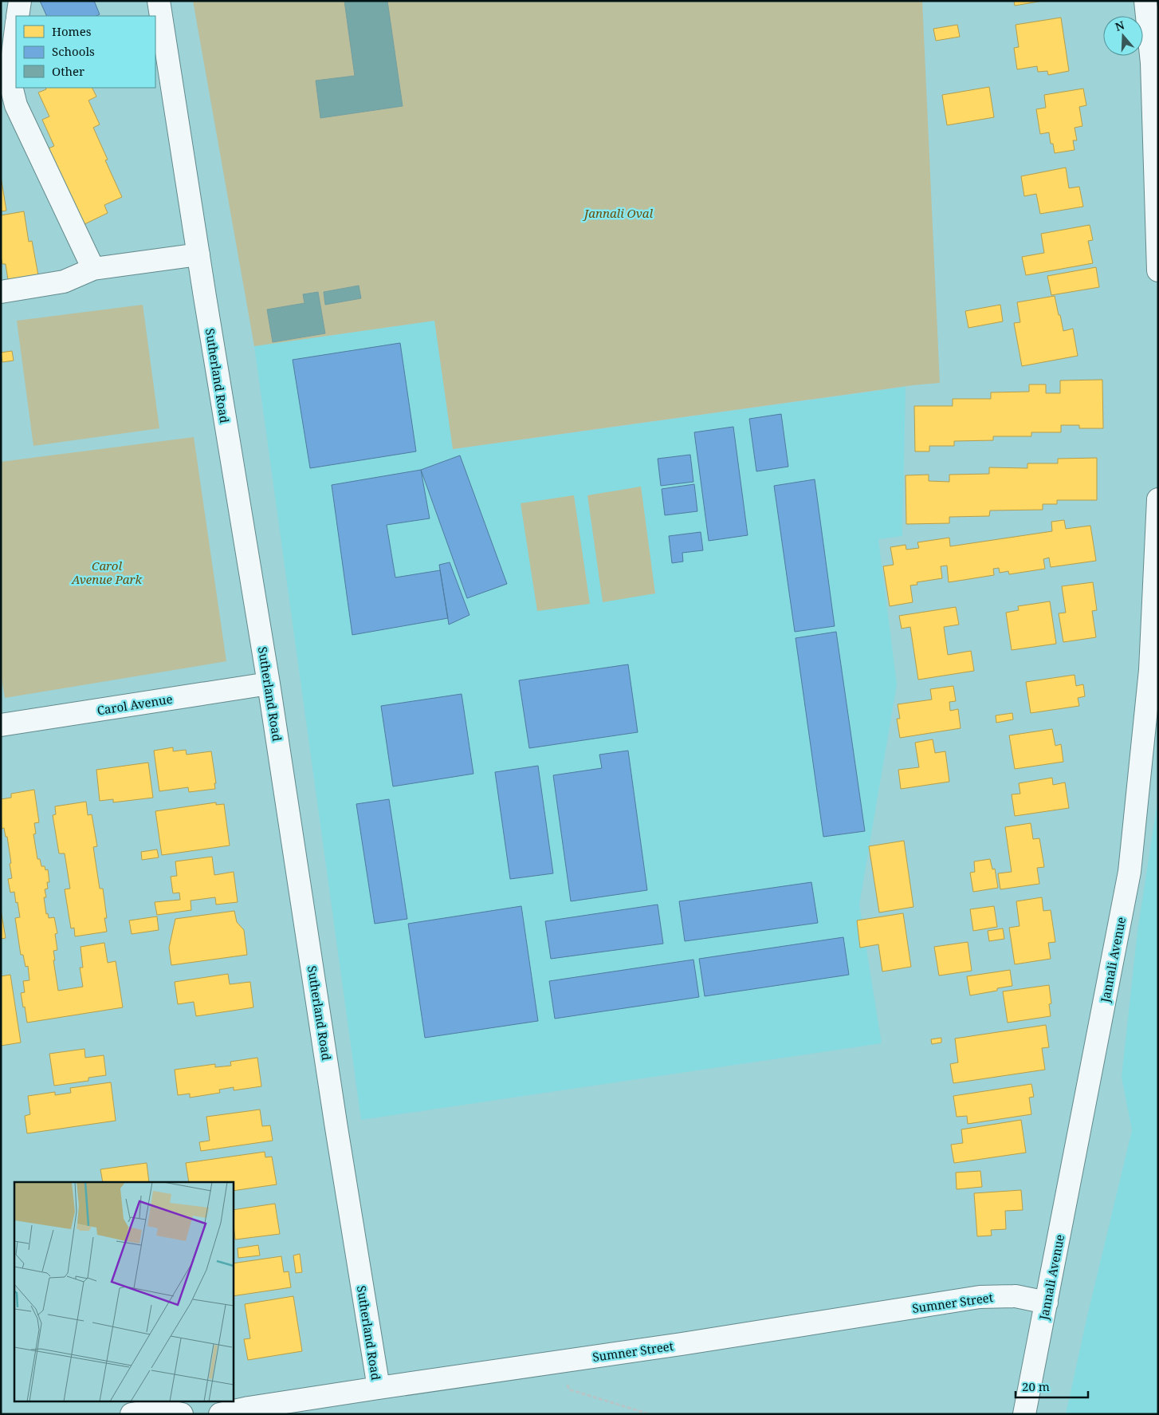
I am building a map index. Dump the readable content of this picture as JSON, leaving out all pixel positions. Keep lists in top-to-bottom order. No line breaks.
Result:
{"streets":{"street":["Sutherland Road","Carol Avenue","Jannali Avenue","Sumner Street"]},"crossings":[["Sutherland Road","Carol Avenue"],["Sutherland Road","Sumner Street"],["Jannali Avenue","Sumner Street"]],"parks":["Jannali Oval","Carol Avenue Park"],"legend":["Homes","Schools","Other"],"scale_bar":"20 m","north":"top"}
